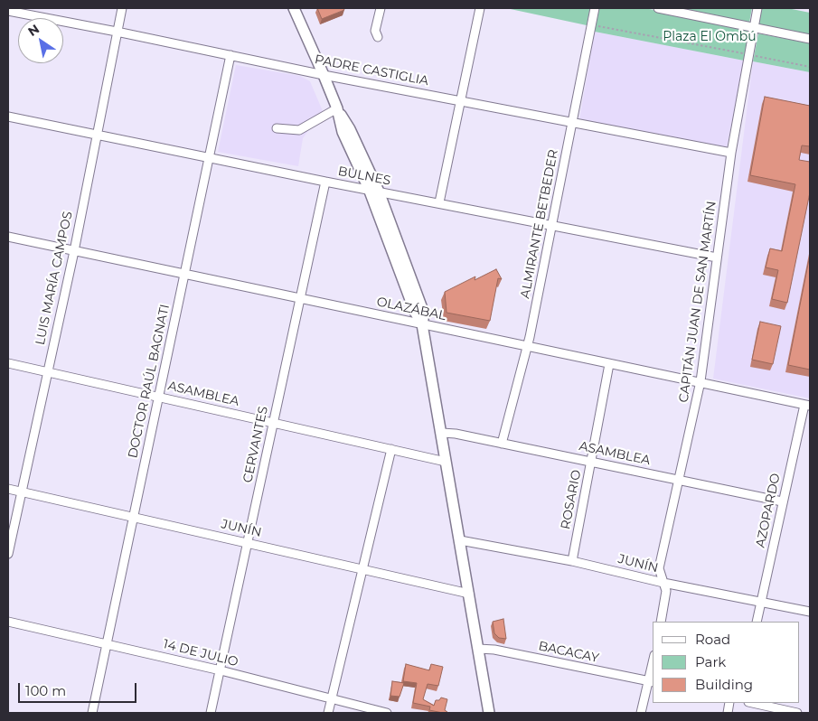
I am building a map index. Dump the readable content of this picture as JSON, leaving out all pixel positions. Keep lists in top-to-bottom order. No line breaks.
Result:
{"streets":{"street":["PADRE CASTIGLIA","BULNES","ALMIRANTE BETBEDER","LUIS MARÍA CAMPOS","CAPITÁN JUAN DE SAN MARTÍN","OLAZÁBAL","DOCTOR RAÚL BAGNATI","ASAMBLEA","CERVANTES","ROSARIO","AZOPARDO","JUNÍN","BACACAY","14 DE JULIO"]},"crossings":[["PADRE CASTIGLIA","ALMIRANTE BETBEDER"],["PADRE CASTIGLIA","LUIS MARÍA CAMPOS"],["PADRE CASTIGLIA","CAPITÁN JUAN DE SAN MARTÍN"],["PADRE CASTIGLIA","DOCTOR RAÚL BAGNATI"],["BULNES","ALMIRANTE BETBEDER"],["BULNES","LUIS MARÍA CAMPOS"],["BULNES","CAPITÁN JUAN DE SAN MARTÍN"],["BULNES","DOCTOR RAÚL BAGNATI"],["BULNES","CERVANTES"],["ALMIRANTE BETBEDER","OLAZÁBAL"],["ALMIRANTE BETBEDER","ASAMBLEA"],["LUIS MARÍA CAMPOS","OLAZÁBAL"],["LUIS MARÍA CAMPOS","ASAMBLEA"],["LUIS MARÍA CAMPOS","JUNÍN"],["CAPITÁN JUAN DE SAN MARTÍN","OLAZÁBAL"],["CAPITÁN JUAN DE SAN MARTÍN","ASAMBLEA"],["CAPITÁN JUAN DE SAN MARTÍN","JUNÍN"],["OLAZÁBAL","DOCTOR RAÚL BAGNATI"],["OLAZÁBAL","CERVANTES"],["OLAZÁBAL","ROSARIO"],["OLAZÁBAL","AZOPARDO"],["DOCTOR RAÚL BAGNATI","ASAMBLEA"],["DOCTOR RAÚL BAGNATI","JUNÍN"],["DOCTOR RAÚL BAGNATI","14 DE JULIO"],["ASAMBLEA","CERVANTES"],["ASAMBLEA","ROSARIO"],["ASAMBLEA","AZOPARDO"],["CERVANTES","JUNÍN"],["CERVANTES","14 DE JULIO"],["ROSARIO","JUNÍN"],["AZOPARDO","JUNÍN"]],"parks":["Plaza El Ombú"],"legend":["Road","Park","Building"],"scale_bar":"100 m","north":"top left"}
